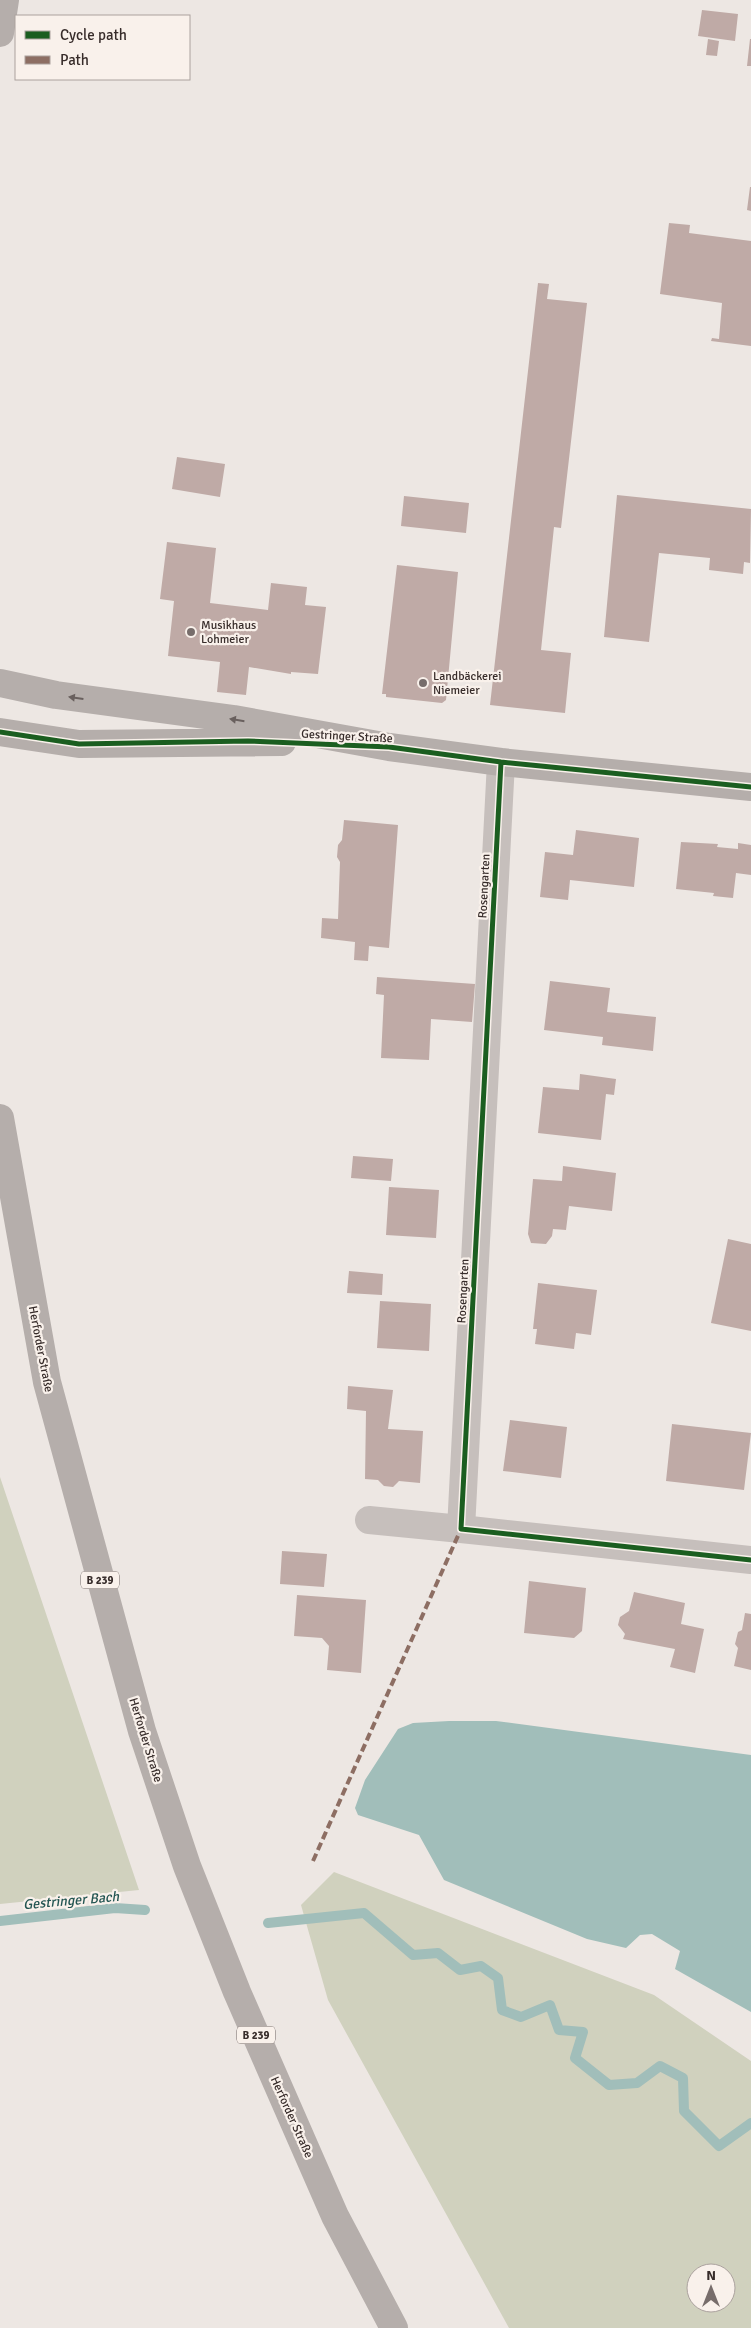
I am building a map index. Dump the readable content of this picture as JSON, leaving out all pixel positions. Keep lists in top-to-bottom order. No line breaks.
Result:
{"streets":{"main road":["Gestringer Straße","Herforder Straße","B 239"],"street":["Rosengarten"]},"crossings":[["Gestringer Straße","Rosengarten"]],"water":["Gestringer Bach"],"places":["Musikhaus Lohmeier","Landbäckerei Niemeier"],"legend":["Cycle path","Path"],"north":"top"}
